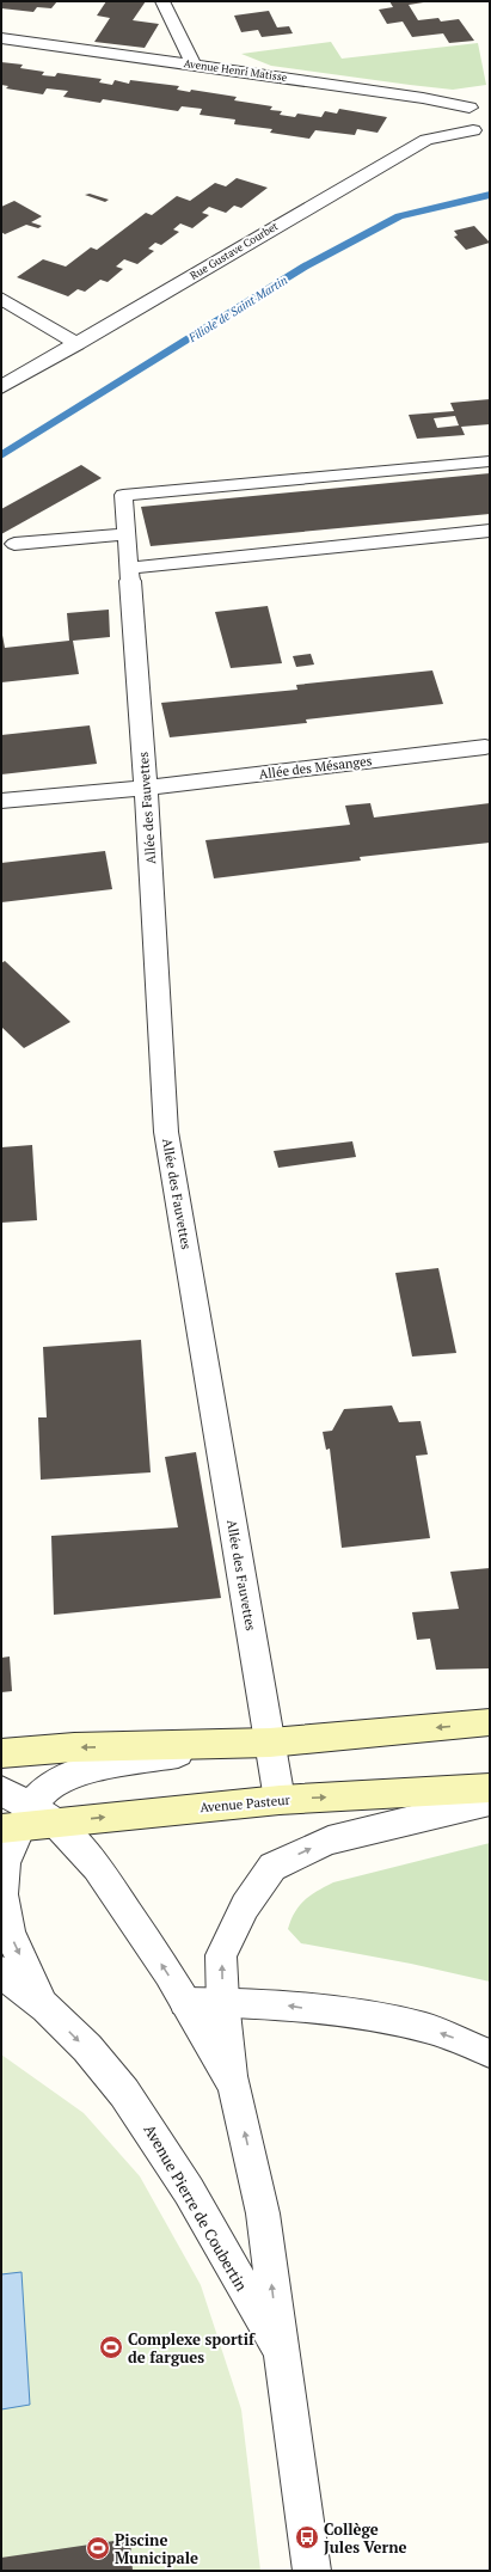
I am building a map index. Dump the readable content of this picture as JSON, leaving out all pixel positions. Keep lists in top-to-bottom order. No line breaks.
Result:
{"streets":{"main road":["Avenue Pasteur"],"street":["Avenue Henri Matisse","Rue Gustave Courbet","Allée des Mésanges","Allée des Fauvettes","Avenue Pierre de Coubertin"]},"crossings":[["Avenue Henri Matisse","Rue Gustave Courbet"],["Allée des Mésanges","Allée des Fauvettes"],["Allée des Fauvettes","Avenue Pasteur"],["Avenue Pasteur","Avenue Pierre de Coubertin"]],"water":["Filiole de Saint Martin"],"places":{"sports":["Complexe sportif de fargues","Piscine Municipale"],"bus stop":["Collège Jules Verne"]}}
